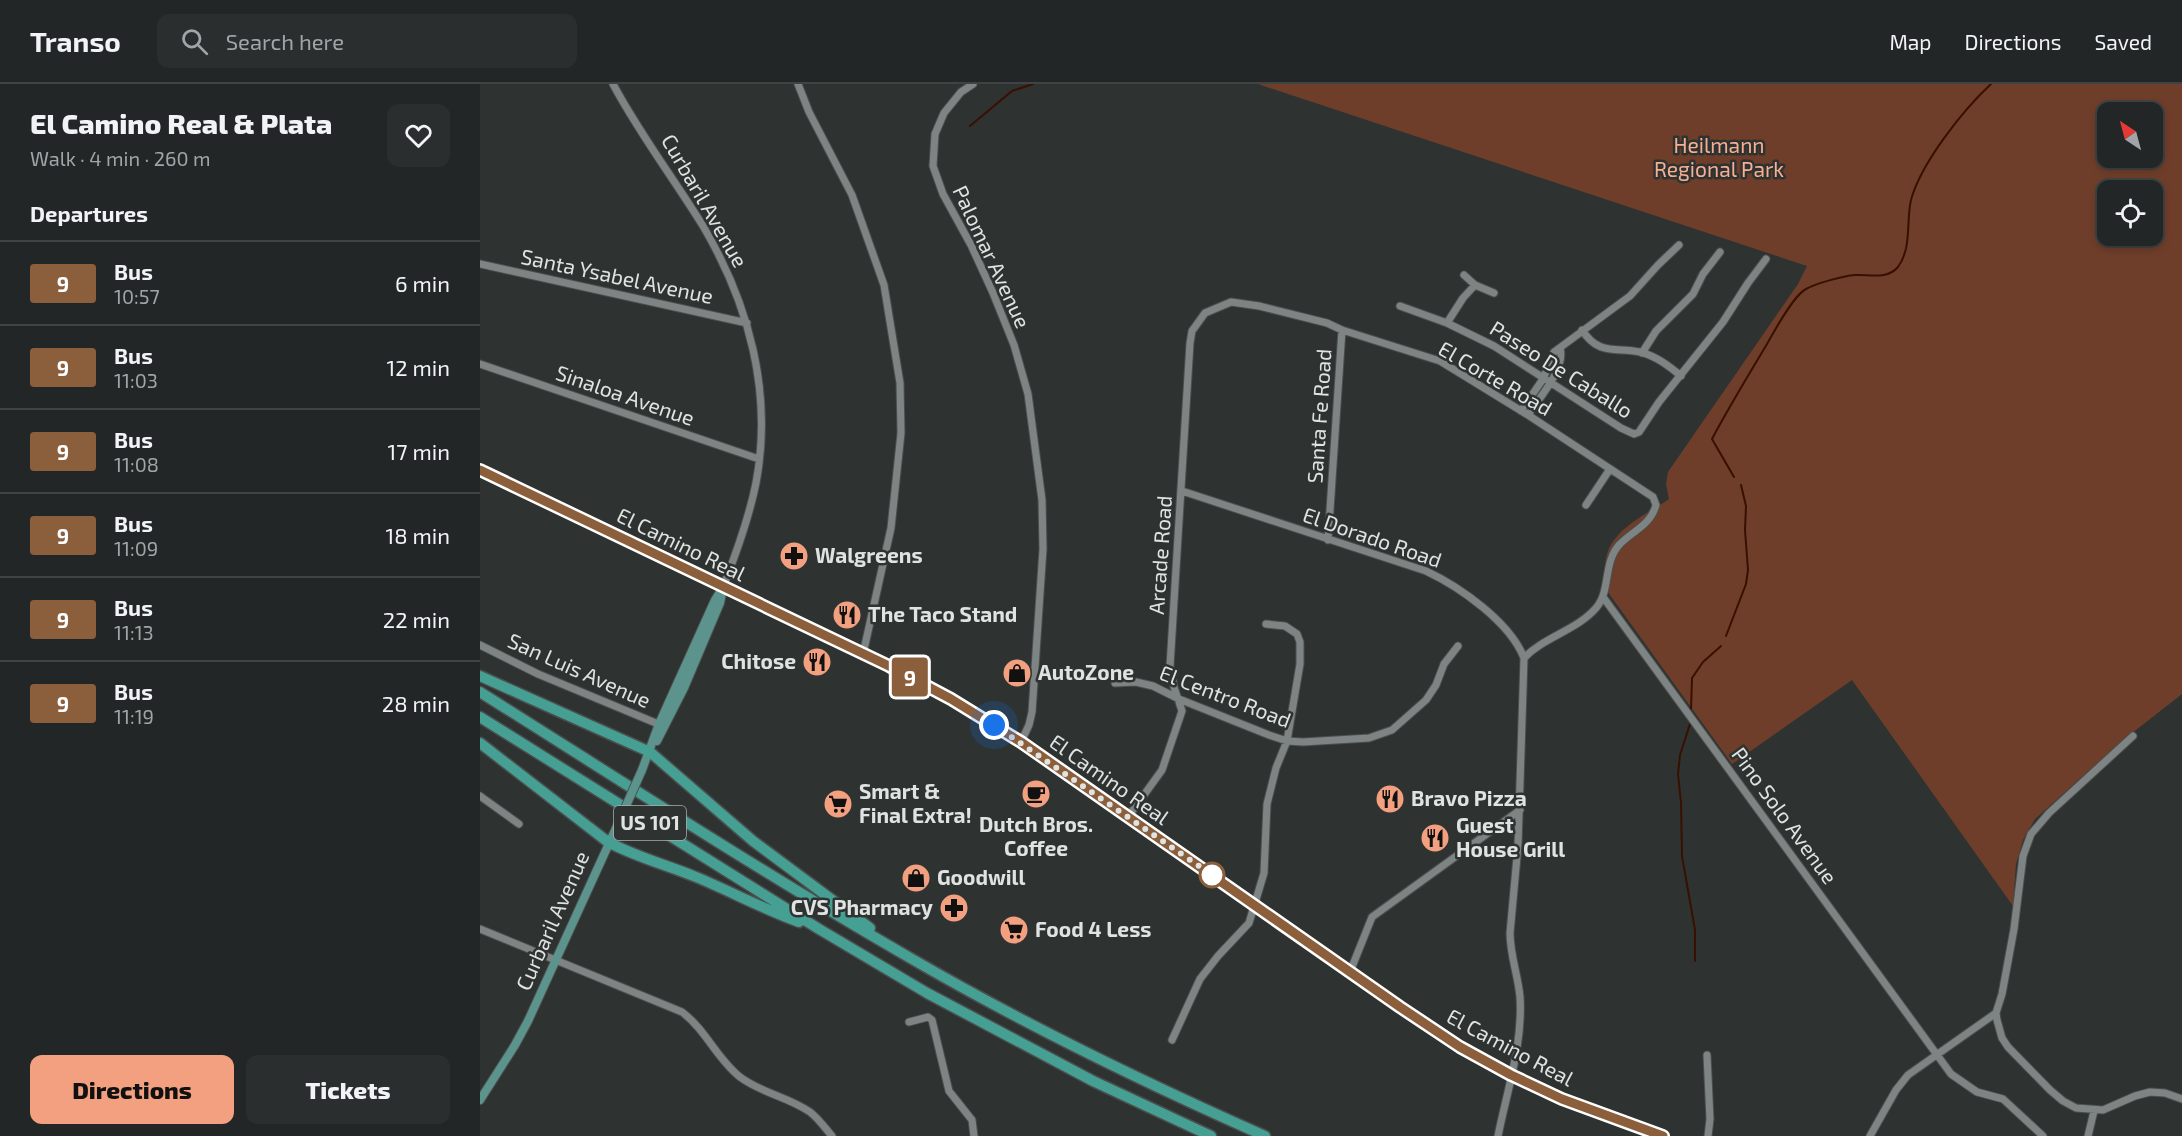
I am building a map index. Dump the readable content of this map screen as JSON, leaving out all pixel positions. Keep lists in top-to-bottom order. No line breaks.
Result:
{"streets":{"highway":["US 101"],"main road":["Curbaril Avenue","El Camino Real"],"street":["Palomar Avenue","Santa Ysabel Avenue","Paseo De Caballo","El Corte Road","Sinaloa Avenue","Santa Fe Road","El Dorado Road","Arcade Road","San Luis Avenue","El Centro Road","Pino Solo Avenue"]},"crossings":[["Curbaril Avenue","Santa Ysabel Avenue"],["Curbaril Avenue","Sinaloa Avenue"],["Curbaril Avenue","El Camino Real"],["Curbaril Avenue","San Luis Avenue"],["Palomar Avenue","El Camino Real"],["El Corte Road","Santa Fe Road"],["El Corte Road","Arcade Road"],["El Corte Road","Pino Solo Avenue"],["Santa Fe Road","El Dorado Road"],["El Dorado Road","Arcade Road"],["El Camino Real","Arcade Road"],["Arcade Road","El Centro Road"]],"parks":["Heilmann Regional Park"],"places":{"pharmacy":["Walgreens","CVS Pharmacy"],"restaurant":["The Taco Stand","Chitose","Bravo Pizza","Guest House Grill"],"shop":["AutoZone","Goodwill"],"cafe":["Dutch Bros. Coffee"],"supermarket":["Smart & Final Extra!","Food 4 Less"]},"lines":["bus line 9"],"north":"top left","page":{"header":"Transo","search":"Search here","nav":["Map","Directions","Saved"],"heading":[["El Camino Real & Plata","Walk · 4 min · 260 m"],"Departures"],"on_map":"9","list":[{"mark":"9","name":"Bus","note":"10:57","value":"6 min"},{"mark":"9","name":"Bus","note":"11:03","value":"12 min"},{"mark":"9","name":"Bus","note":"11:08","value":"17 min"},{"mark":"9","name":"Bus","note":"11:09","value":"18 min"},{"mark":"9","name":"Bus","note":"11:13","value":"22 min"},{"mark":"9","name":"Bus","note":"11:19","value":"28 min"}],"buttons":["Directions","Tickets"]}}
